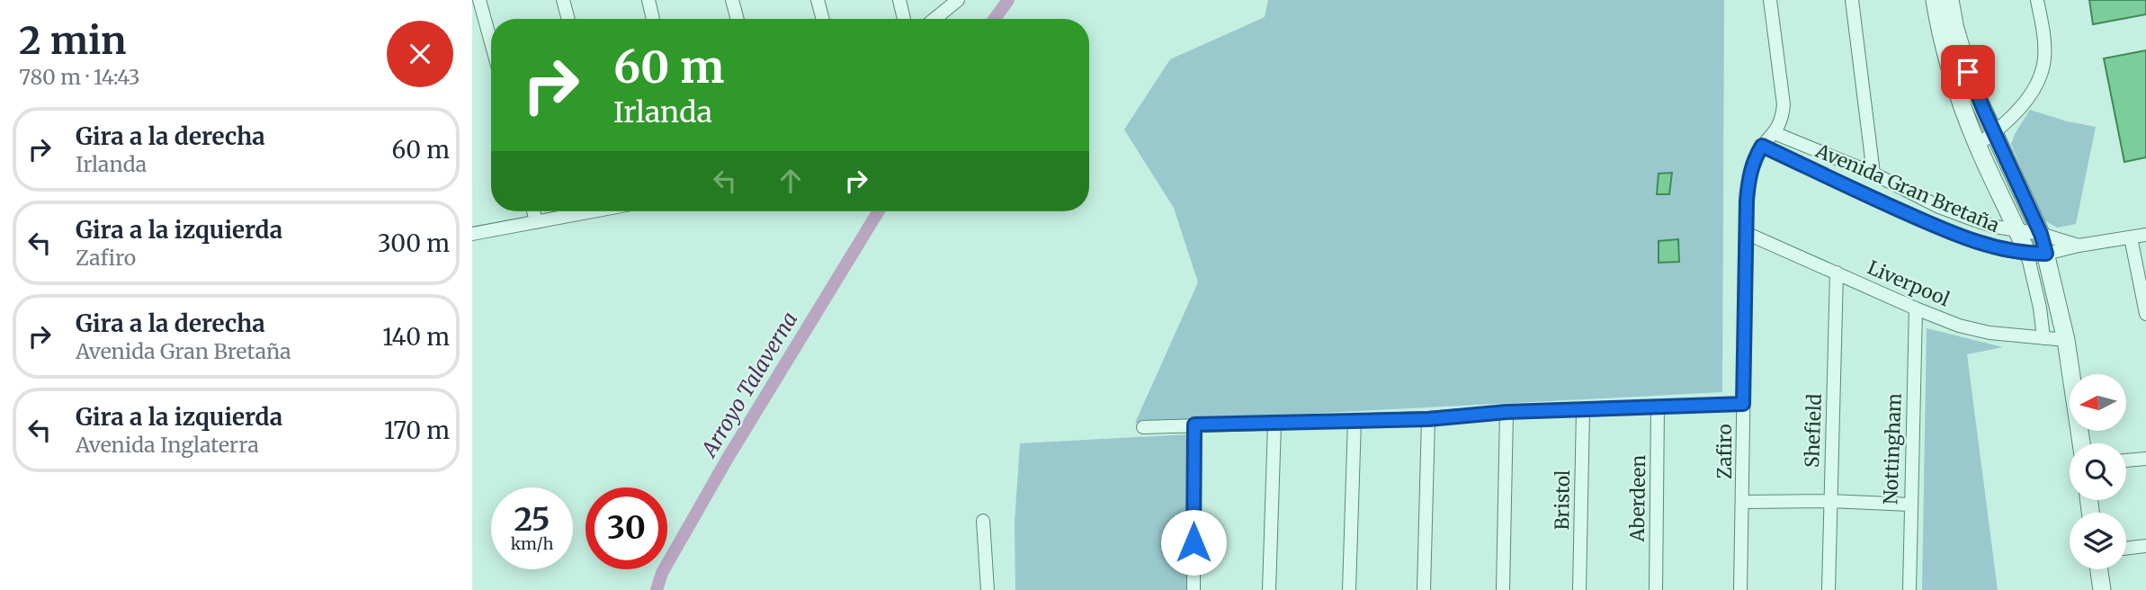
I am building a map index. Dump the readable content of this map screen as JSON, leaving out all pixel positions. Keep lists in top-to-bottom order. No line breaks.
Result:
{"streets":{"street":["Avenida Gran Bretaña","Liverpool","Shefield","Nottingham","Zafiro","Aberdeen","Bristol"]},"crossings":[["Avenida Gran Bretaña","Zafiro"],["Liverpool","Shefield"],["Liverpool","Nottingham"],["Liverpool","Zafiro"]],"water":["Arroyo Talaverna"],"north":"left","page":{"heading":["2 min","780 m · 14:43"],"turn":["60 m","Irlanda"],"list":[{"name":"Gira a la derecha","note":"Irlanda","value":"60 m"},{"name":"Gira a la izquierda","note":"Zafiro","value":"300 m"},{"name":"Gira a la derecha","note":"Avenida Gran Bretaña","value":"140 m"},{"name":"Gira a la izquierda","note":"Avenida Inglaterra","value":"170 m"}],"speed":"25 km/h","limit":"30"}}
